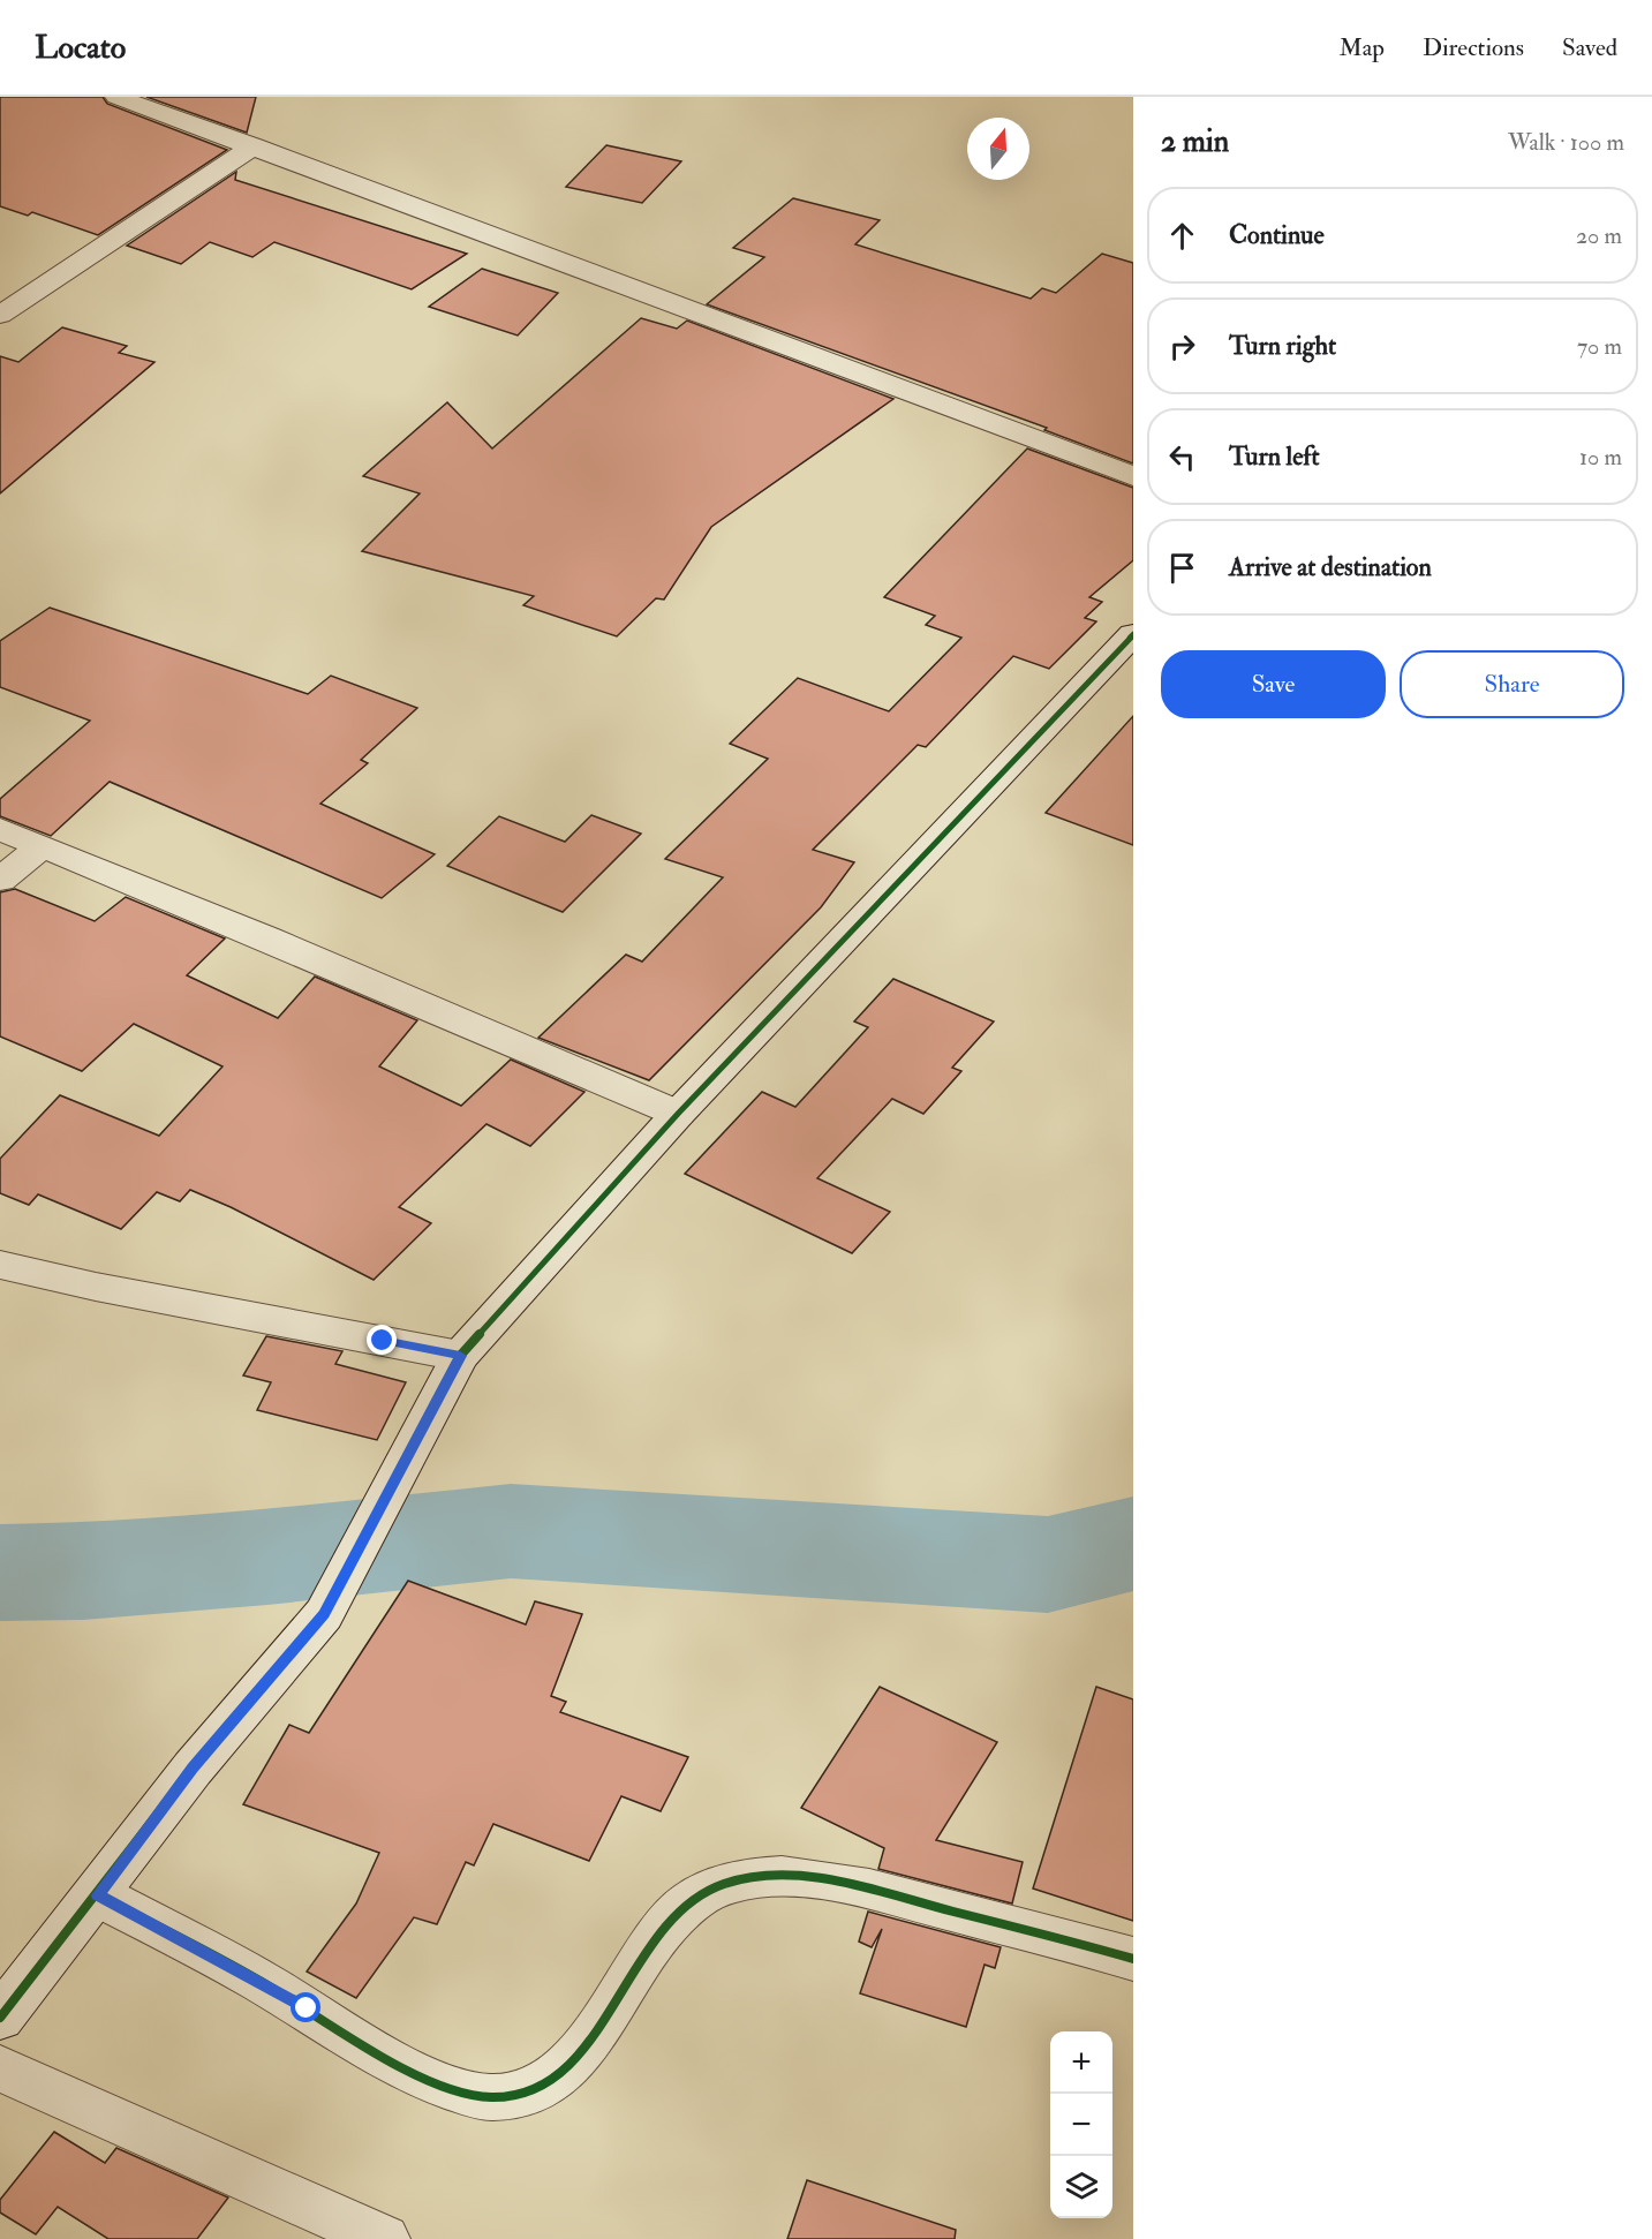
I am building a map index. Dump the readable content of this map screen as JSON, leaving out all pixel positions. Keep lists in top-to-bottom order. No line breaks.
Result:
{"north":"top","page":{"header":"Locato","nav":["Map","Directions","Saved"],"heading":["2 min","Walk · 100 m"],"list":[["Continue","20 m"],["Turn right","70 m"],["Turn left","10 m"],"Arrive at destination"],"buttons":["Save","Share"],"map_buttons":["+","−"]}}
